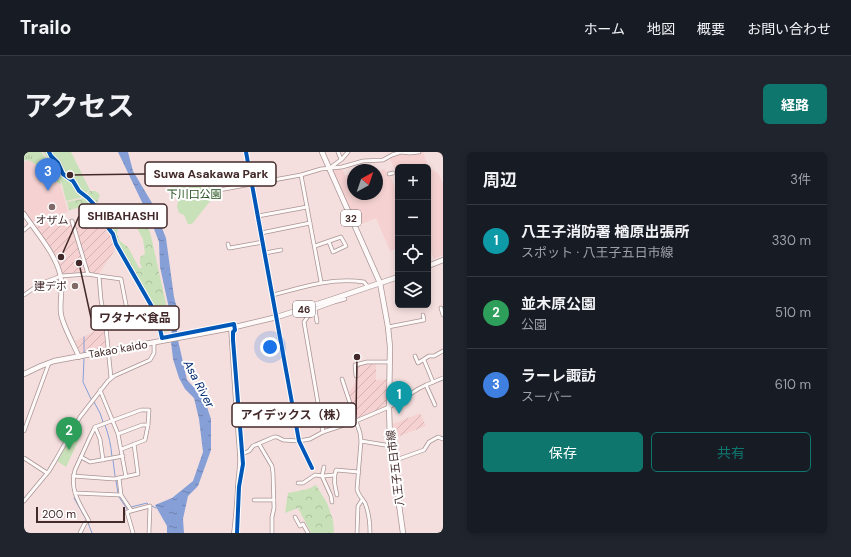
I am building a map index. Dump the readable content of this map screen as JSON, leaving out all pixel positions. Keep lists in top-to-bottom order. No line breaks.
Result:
{"streets":{"main road":["32","46","Takao kaido","八王子五日市線"]},"crossings":[["Takao kaido","八王子五日市線"]],"water":["Asa River"],"parks":["下川口公園"],"places":["Suwa Asakawa Park","オザム","SHIBAHASHI","ワタナベ食品","建デポ","アイデックス（株）"],"scale_bar":"200 m","north":"top right","page":{"header":"Trailo","nav":["ホーム","地図","概要","お問い合わせ"],"title":"アクセス","buttons":["経路",["保存","共有"]],"heading":["周辺","3件"],"pins":["3","1","2"],"map_buttons":["+","−"],"list":[{"mark":"1","name":"八王子消防署 楢原出張所","note":"スポット · 八王子五日市線","value":"330 m"},{"mark":"2","name":"並木原公園","note":"公園","value":"510 m"},{"mark":"3","name":"ラーレ諏訪","note":"スーパー","value":"610 m"}],"scale":"200 m"}}
